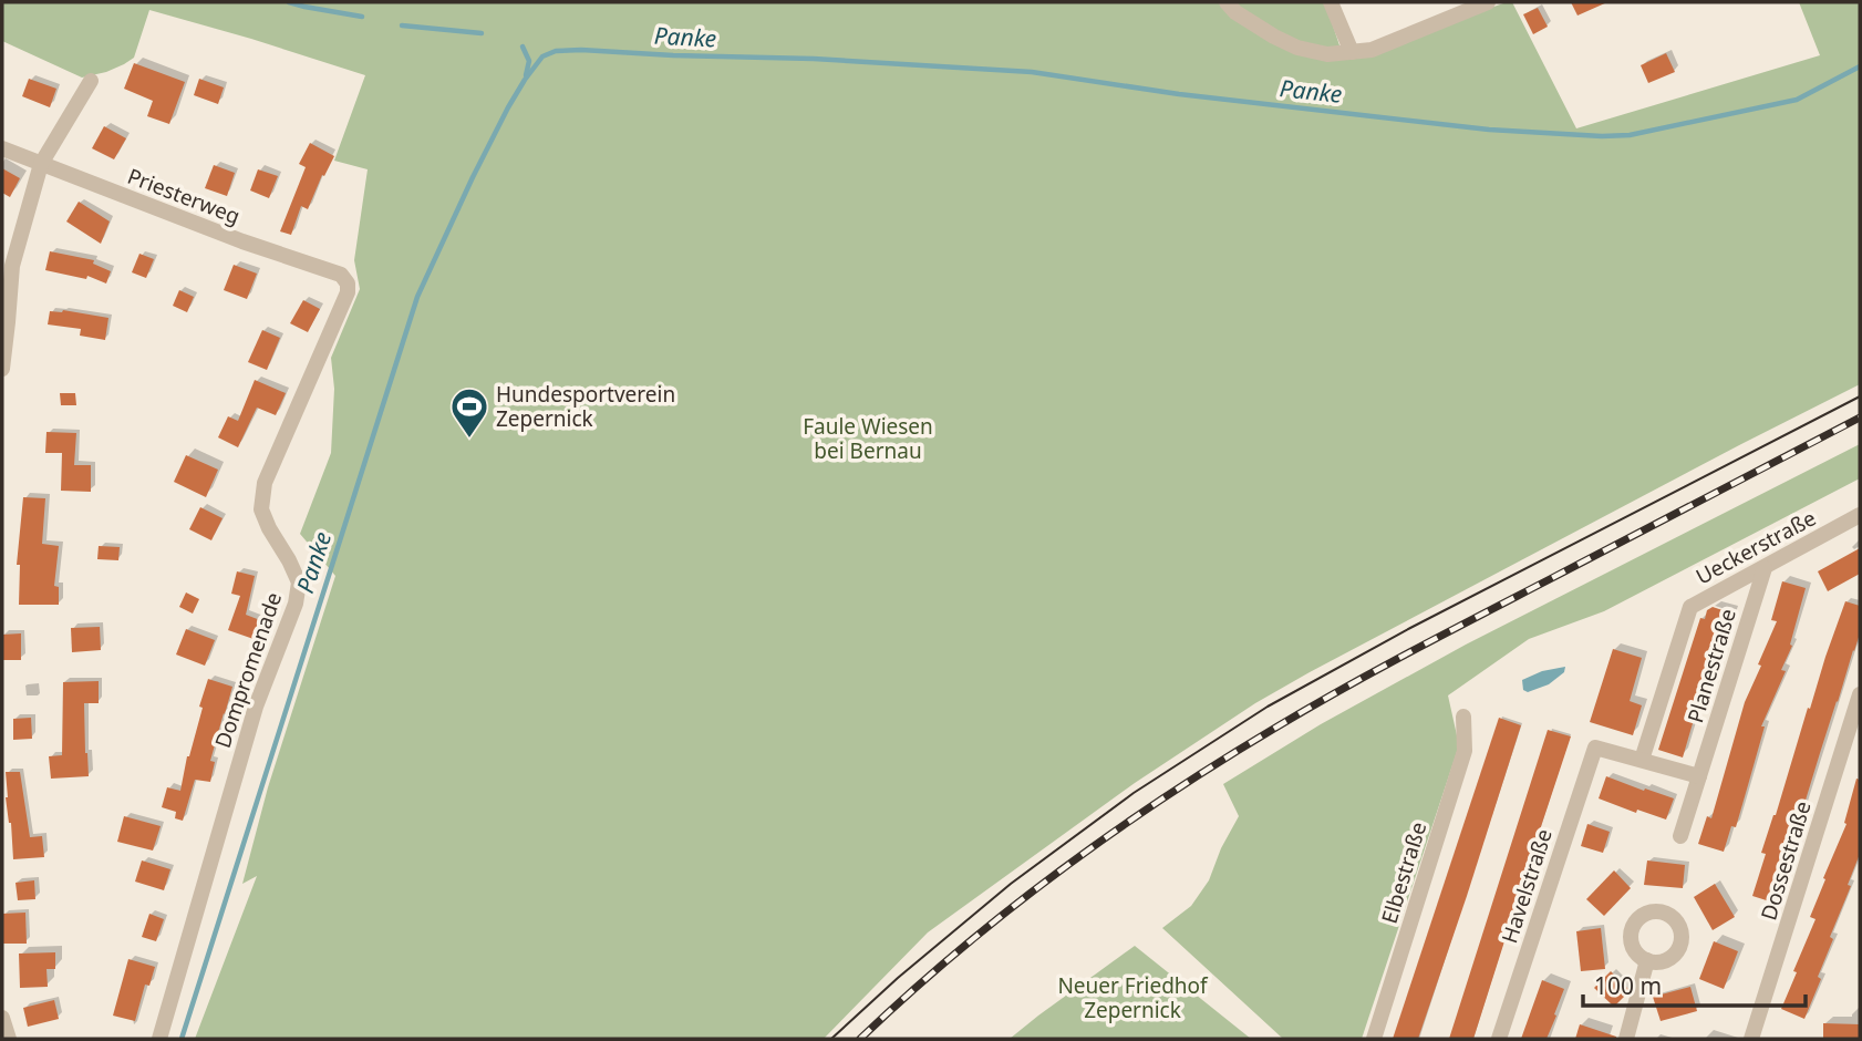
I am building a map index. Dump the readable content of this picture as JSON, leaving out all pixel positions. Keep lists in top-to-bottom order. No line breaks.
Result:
{"streets":{"street":["Priesterweg","Ueckerstraße","Planestraße","Dompromenade","Dossestraße","Elbestraße","Havelstraße"]},"crossings":[["Priesterweg","Dompromenade"],["Ueckerstraße","Planestraße"],["Ueckerstraße","Havelstraße"]],"water":["Panke"],"parks":["Faule Wiesen bei Bernau","Neuer Friedhof Zepernick"],"places":{"sports":["Hundesportverein Zepernick"]},"scale_bar":"100 m"}
